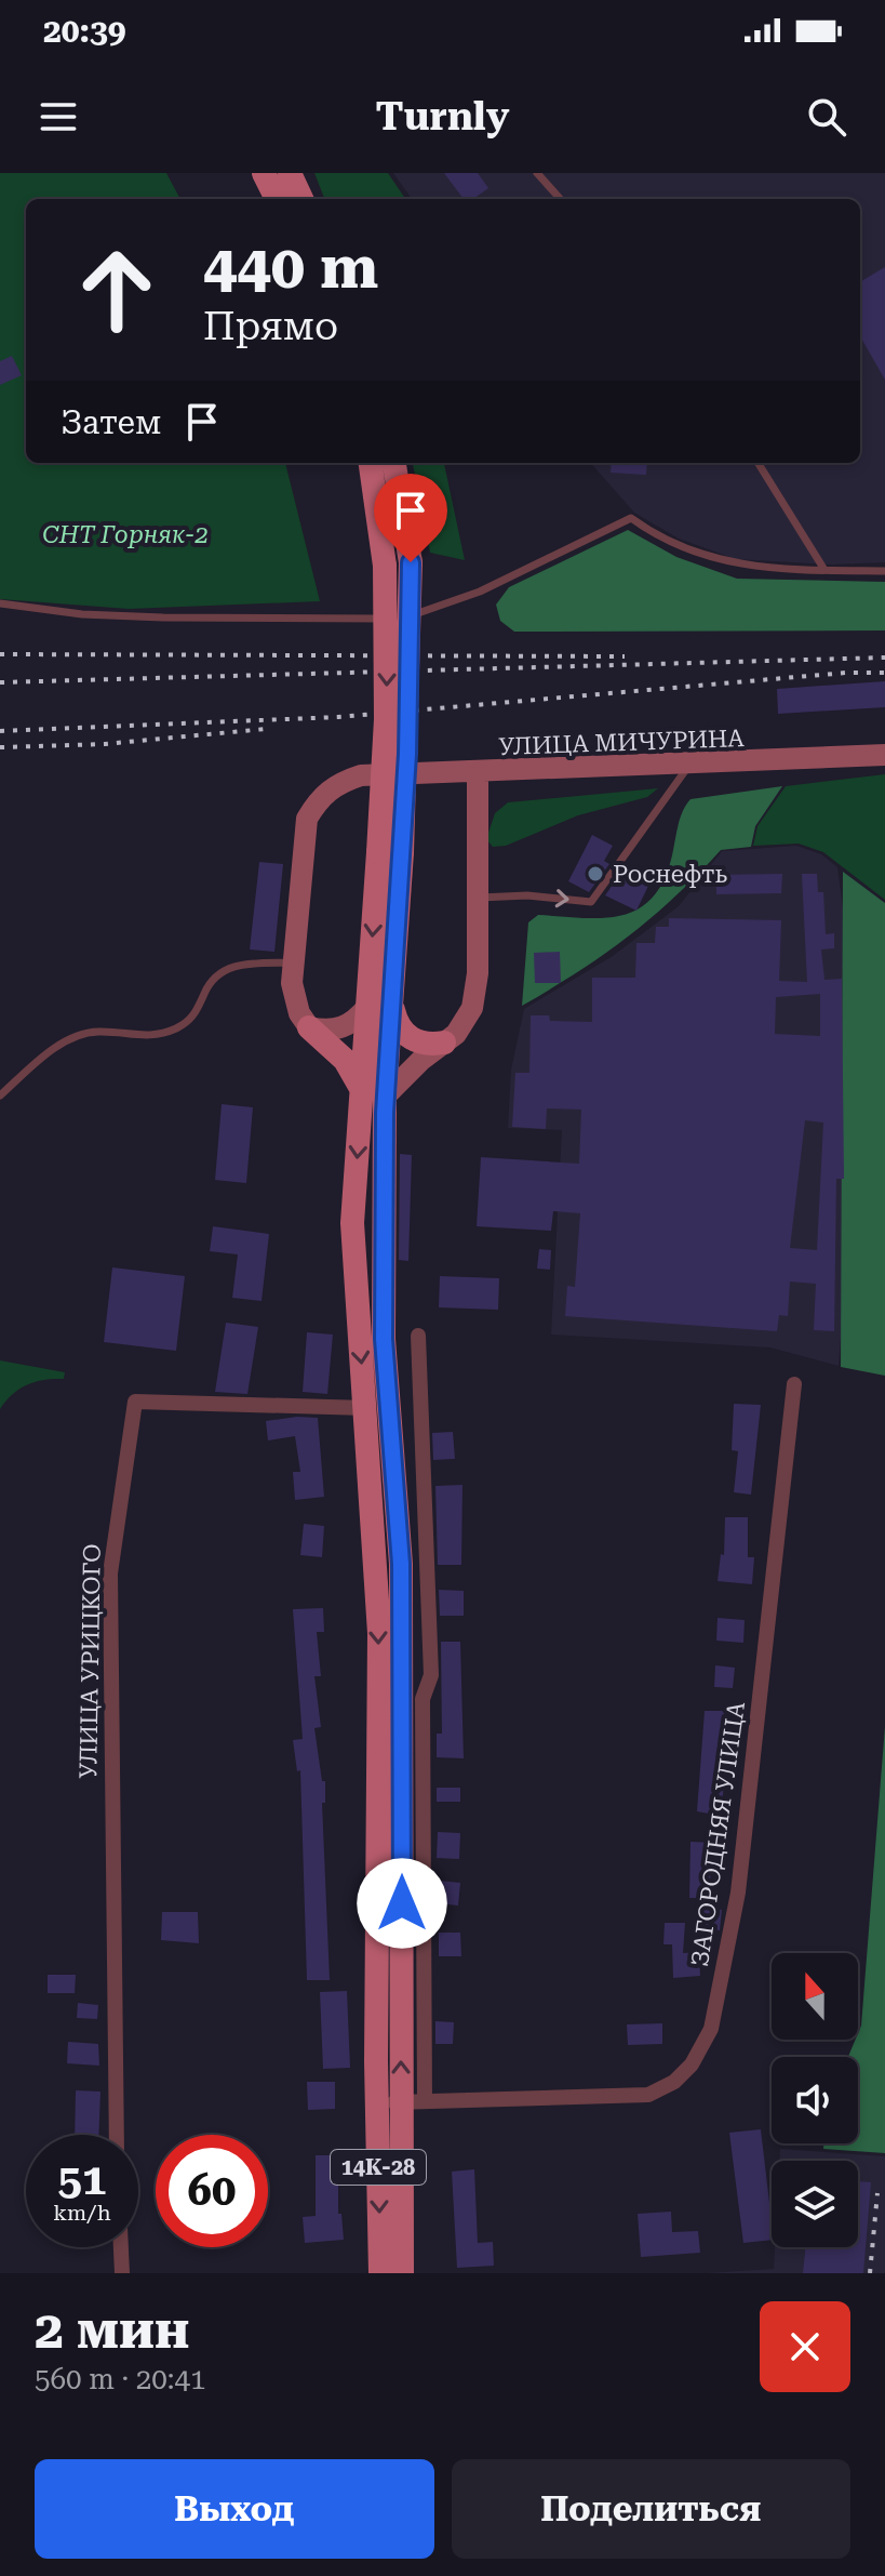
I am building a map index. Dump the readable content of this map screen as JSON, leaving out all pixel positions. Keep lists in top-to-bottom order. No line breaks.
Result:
{"streets":{"main road":["УЛИЦА МИЧУРИНА","14К-28"],"street":["УЛИЦА УРИЦКОГО","ЗАГОРОДНЯЯ УЛИЦА"]},"crossings":[["УЛИЦА УРИЦКОГО","14К-28"],["ЗАГОРОДНЯЯ УЛИЦА","14К-28"]],"parks":["СНТ Горняк-2"],"places":["Роснефть"],"north":"top","page":{"status":"20:39","header":"Turnly","turn":["440 m","Прямо"],"then":"Затем","speed":"51 km/h","limit":"60","heading":["2 мин","560 m · 20:41"],"buttons":["Выход","Поделиться"]}}
